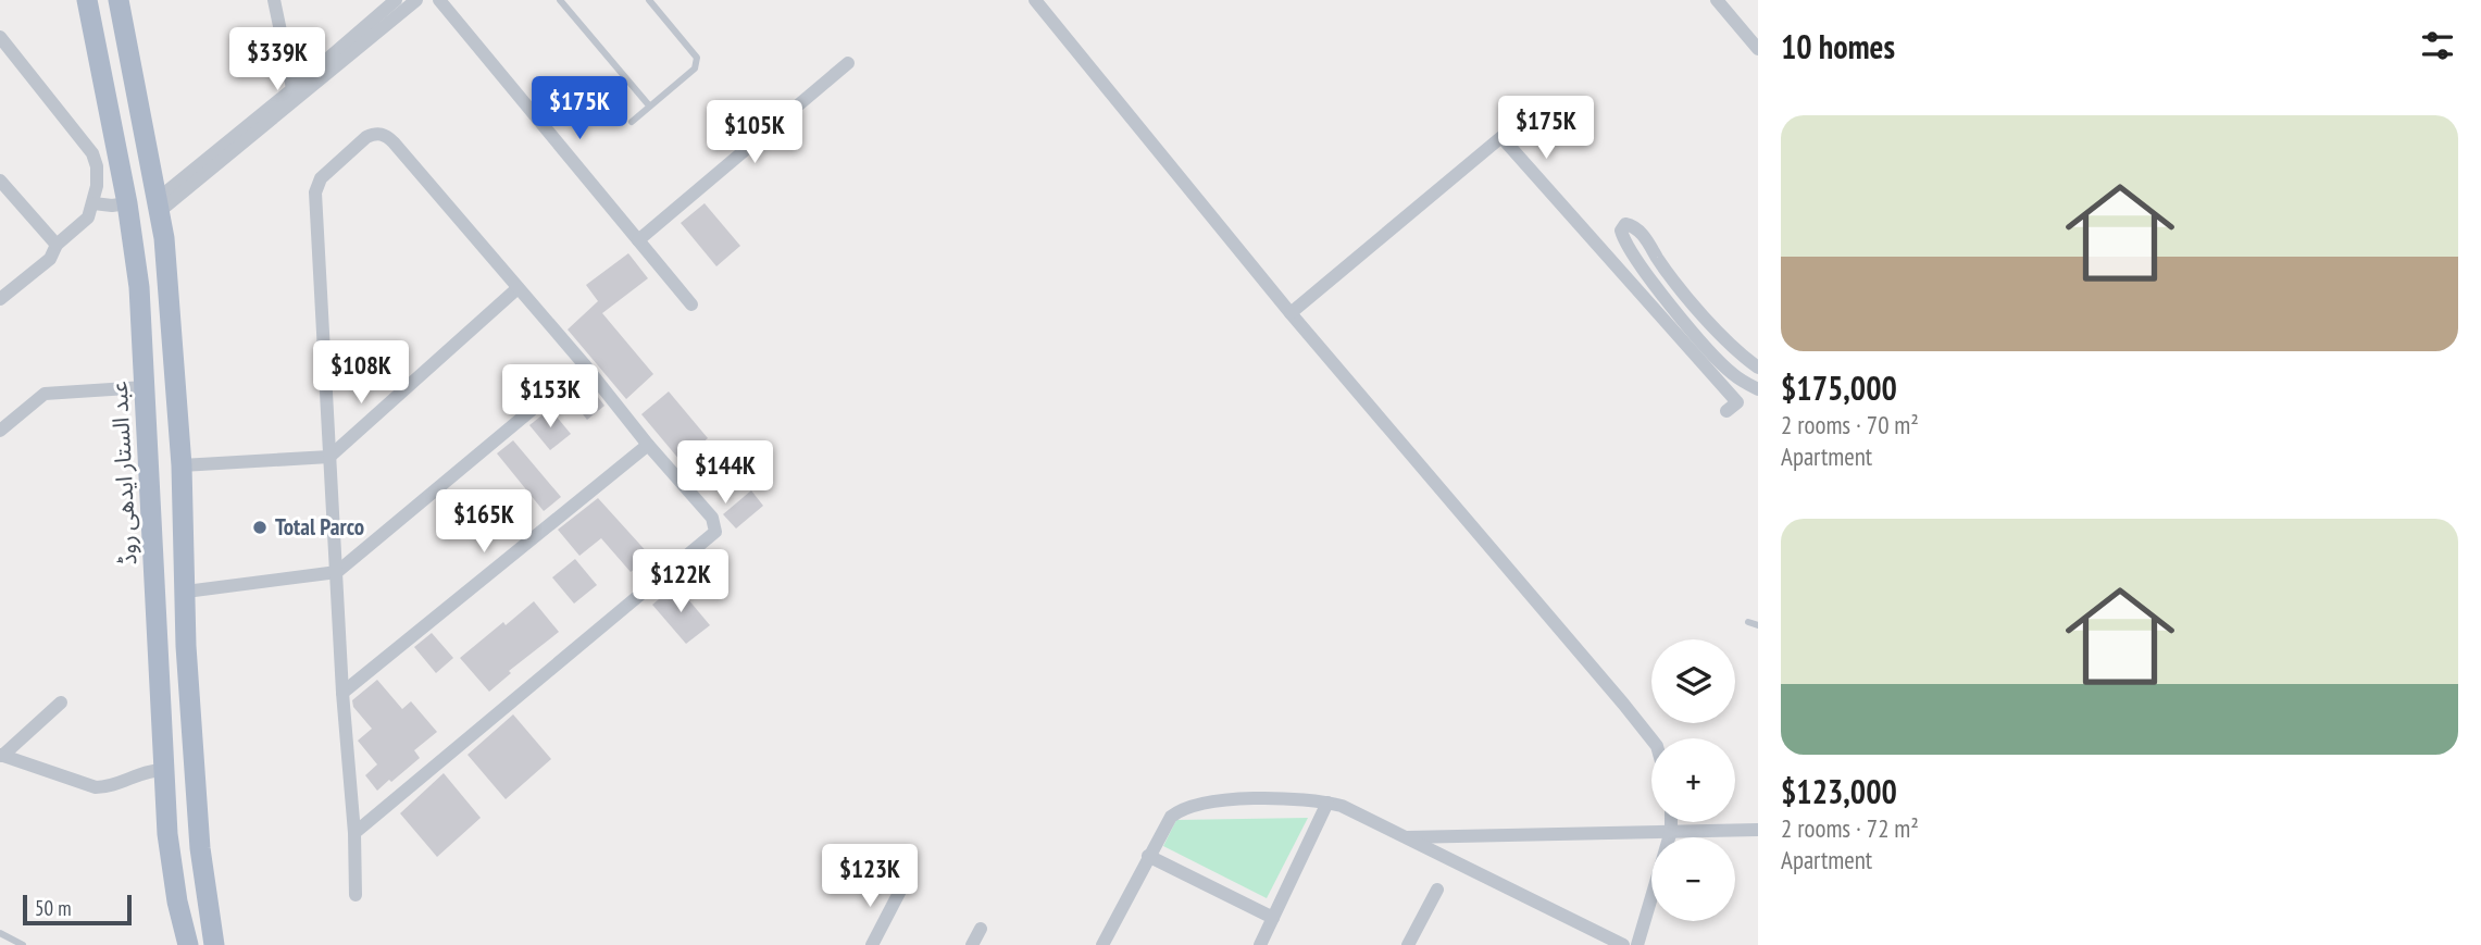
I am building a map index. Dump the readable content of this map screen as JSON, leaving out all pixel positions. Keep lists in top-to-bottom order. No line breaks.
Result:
{"streets":{"main road":["عبد الستار ایدھی روڈ"]},"places":["Total Parco"],"scale_bar":"50 m","page":{"heading":"10 homes","price":["$339K","$175K","$175K","$105K","$108K","$153K","$144K","$165K","$122K","$123K"],"list":[{"name":"$175,000","note":"2 rooms · 70 m² · Apartment"},{"name":"$123,000","note":"2 rooms · 72 m² · Apartment"}],"map_buttons":["+","−"],"scale":"50 m"}}
